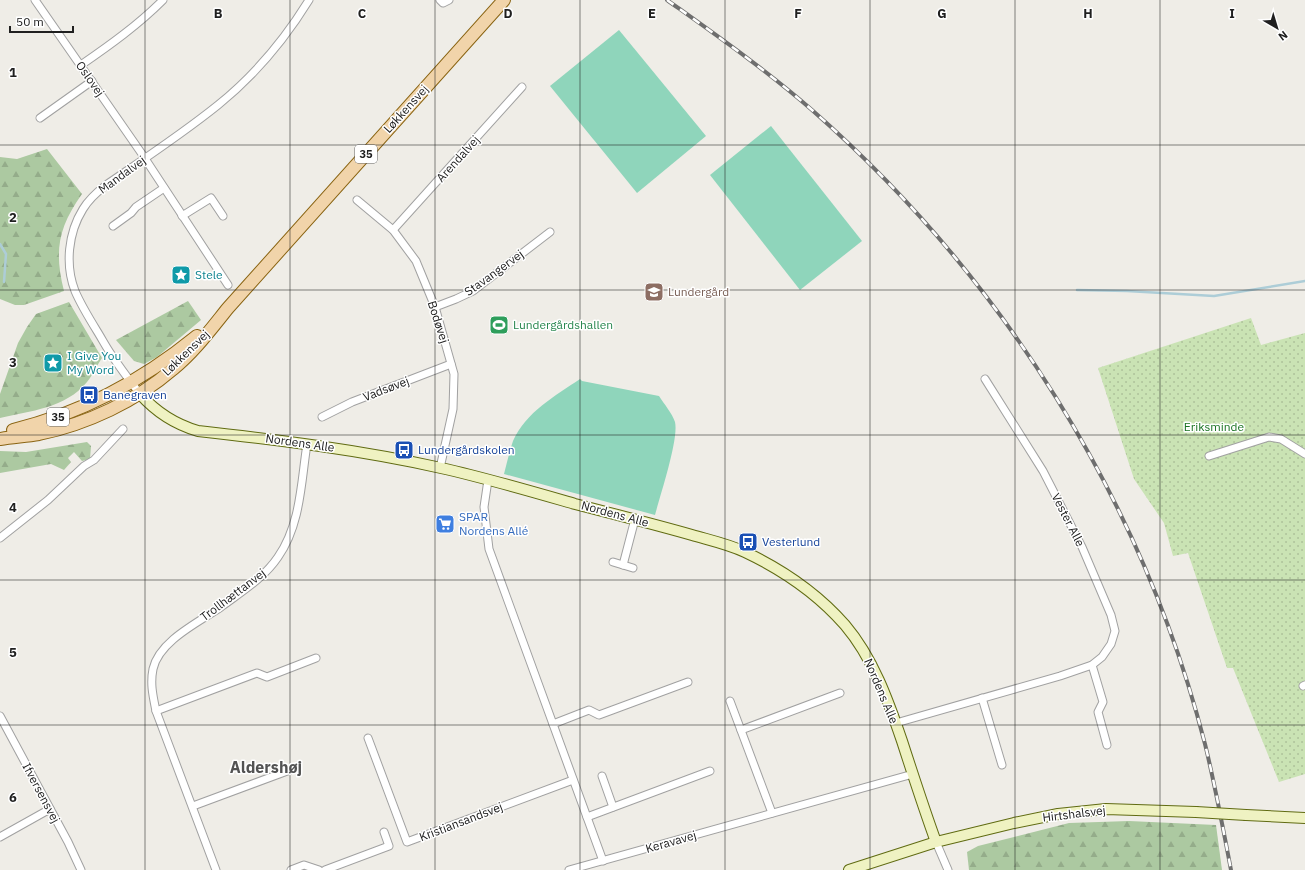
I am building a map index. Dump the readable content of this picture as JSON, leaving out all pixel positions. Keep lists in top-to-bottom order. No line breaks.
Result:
{"streets":{"main road":["Løkkensvej","35"],"street":["Oslovej","Arendalvej","Mandalvej","Stavangervej","Bodøvej","Vadsøvej","Nordens Alle","Vester Alle","Trollhættanvej","Ifversensvej","Hirtshalsvej","Kristiansandsvej","Keravavej"]},"crossings":[["Oslovej","Mandalvej"],["Løkkensvej","35"],["Løkkensvej","Mandalvej"],["Løkkensvej","Nordens Alle"],["35","Mandalvej"],["35","Nordens Alle"],["Arendalvej","Bodøvej"],["Mandalvej","Nordens Alle"],["Stavangervej","Bodøvej"],["Bodøvej","Vadsøvej"],["Bodøvej","Nordens Alle"],["Nordens Alle","Vester Alle"],["Nordens Alle","Trollhættanvej"],["Nordens Alle","Hirtshalsvej"],["Nordens Alle","Keravavej"]],"districts":["Aldershøj"],"parks":["Eriksminde"],"places":{"place":["Stele","I Give You My Word"],"school or university":["Lundergård"],"sports":["Lundergårdshallen"],"bus stop":["Banegraven","Lundergårdskolen","Vesterlund"],"supermarket":["SPAR Nordens Allé"]},"scale_bar":"50 m","north":"bottom right","grid":{"columns":["B","C","D","E","F","G","H","I"],"rows":["1","2","3","4","5","6"]}}
